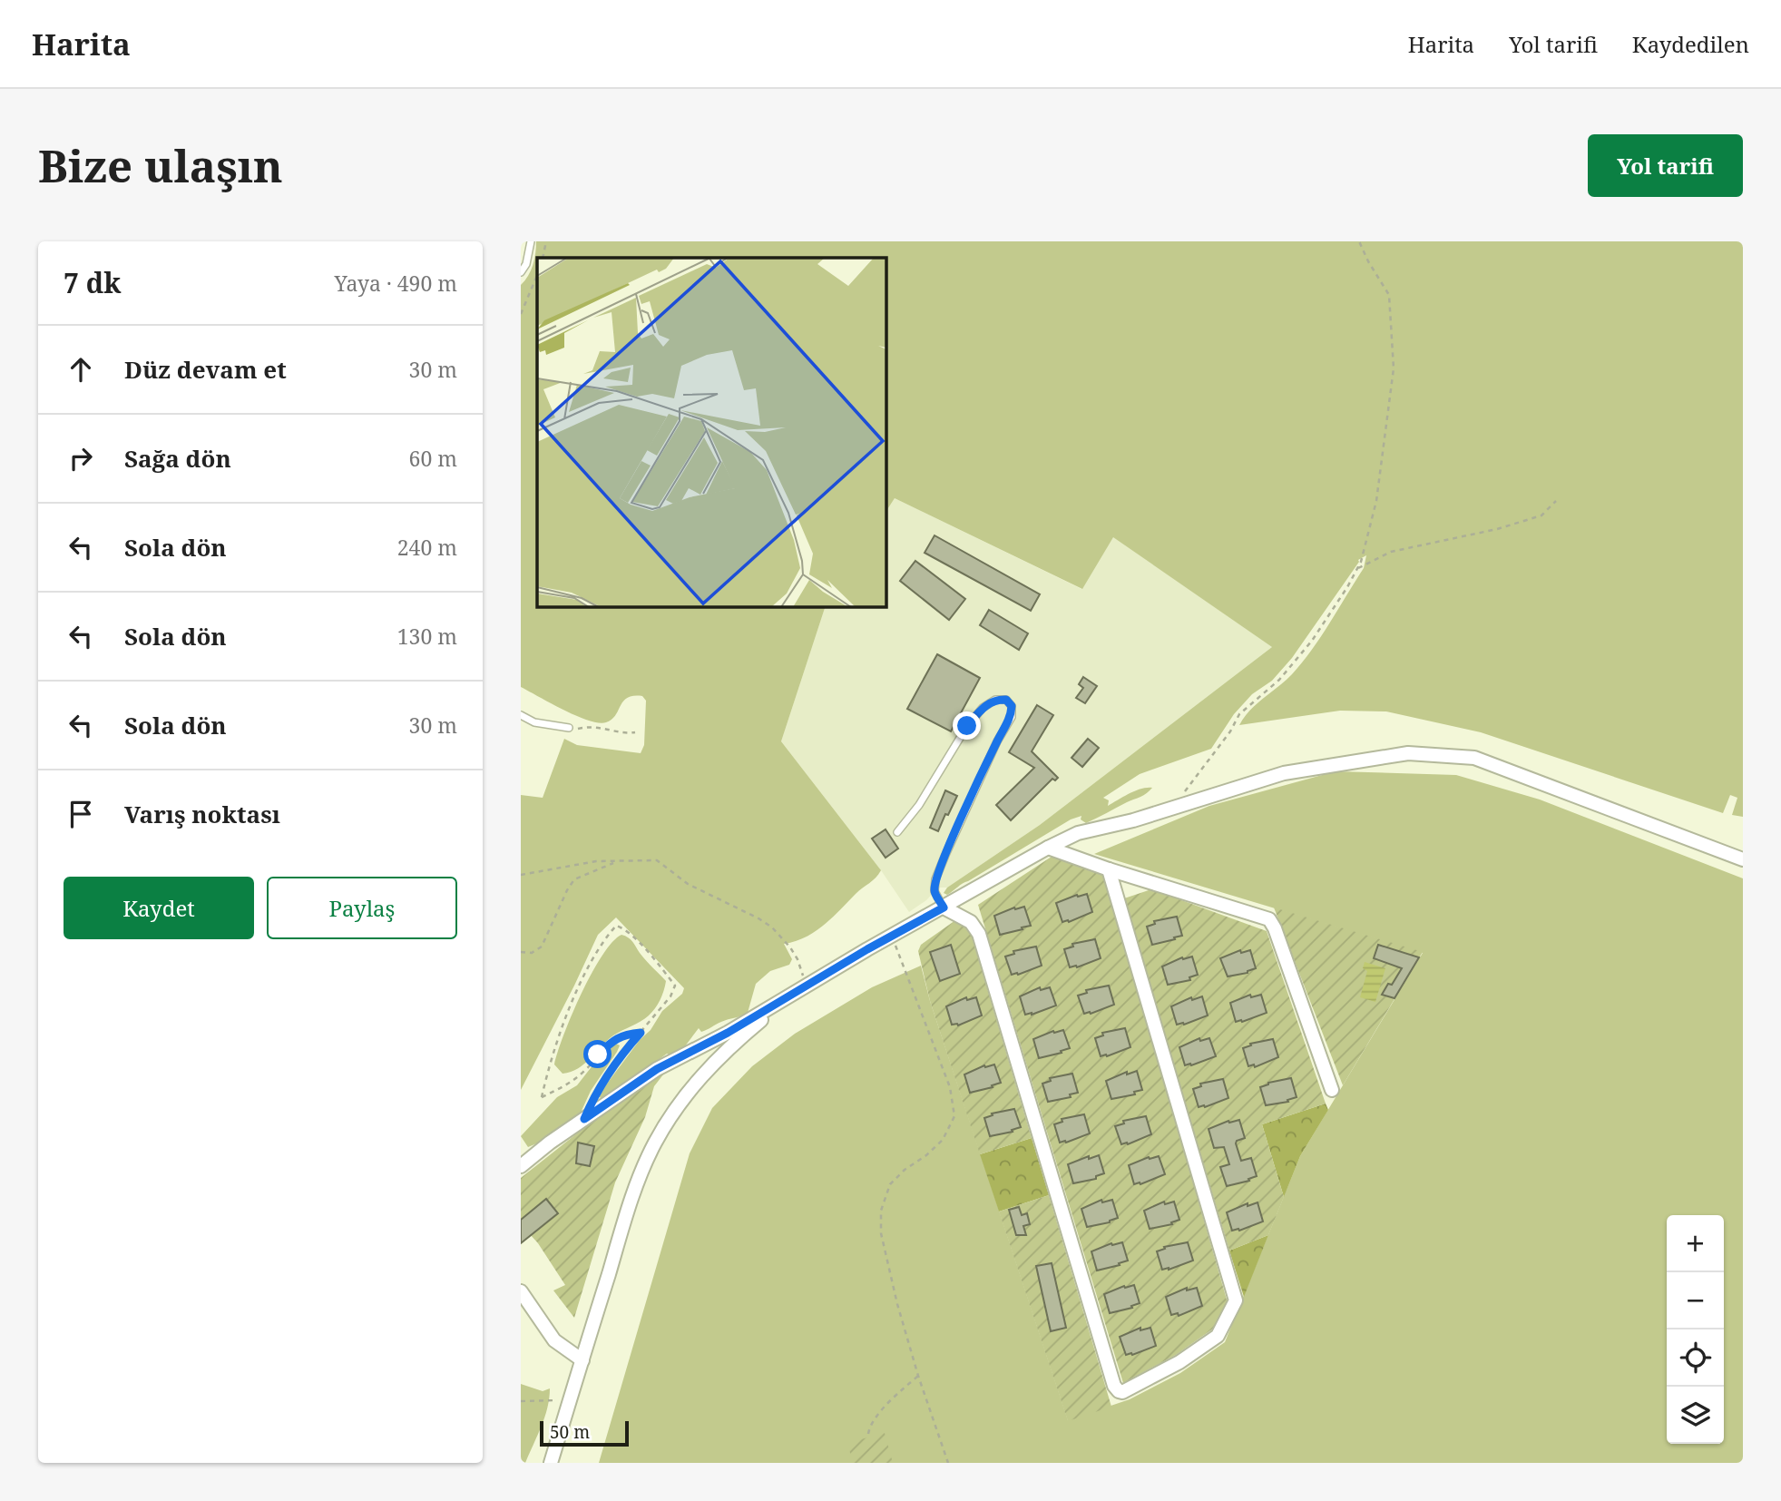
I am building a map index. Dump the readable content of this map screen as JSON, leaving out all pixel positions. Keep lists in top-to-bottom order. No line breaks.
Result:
{"scale_bar":"50 m","page":{"header":"Harita","nav":["Harita","Yol tarifi","Kaydedilen"],"buttons":["Yol tarifi",["Kaydet","Paylaş"]],"title":"Bize ulaşın","heading":["7 dk","Yaya · 490 m"],"list":[["Düz devam et","30 m"],["Sağa dön","60 m"],["Sola dön","240 m"],["Sola dön","130 m"],["Sola dön","30 m"],"Varış noktası"],"map_buttons":["+","−"],"scale":"50 m"}}
